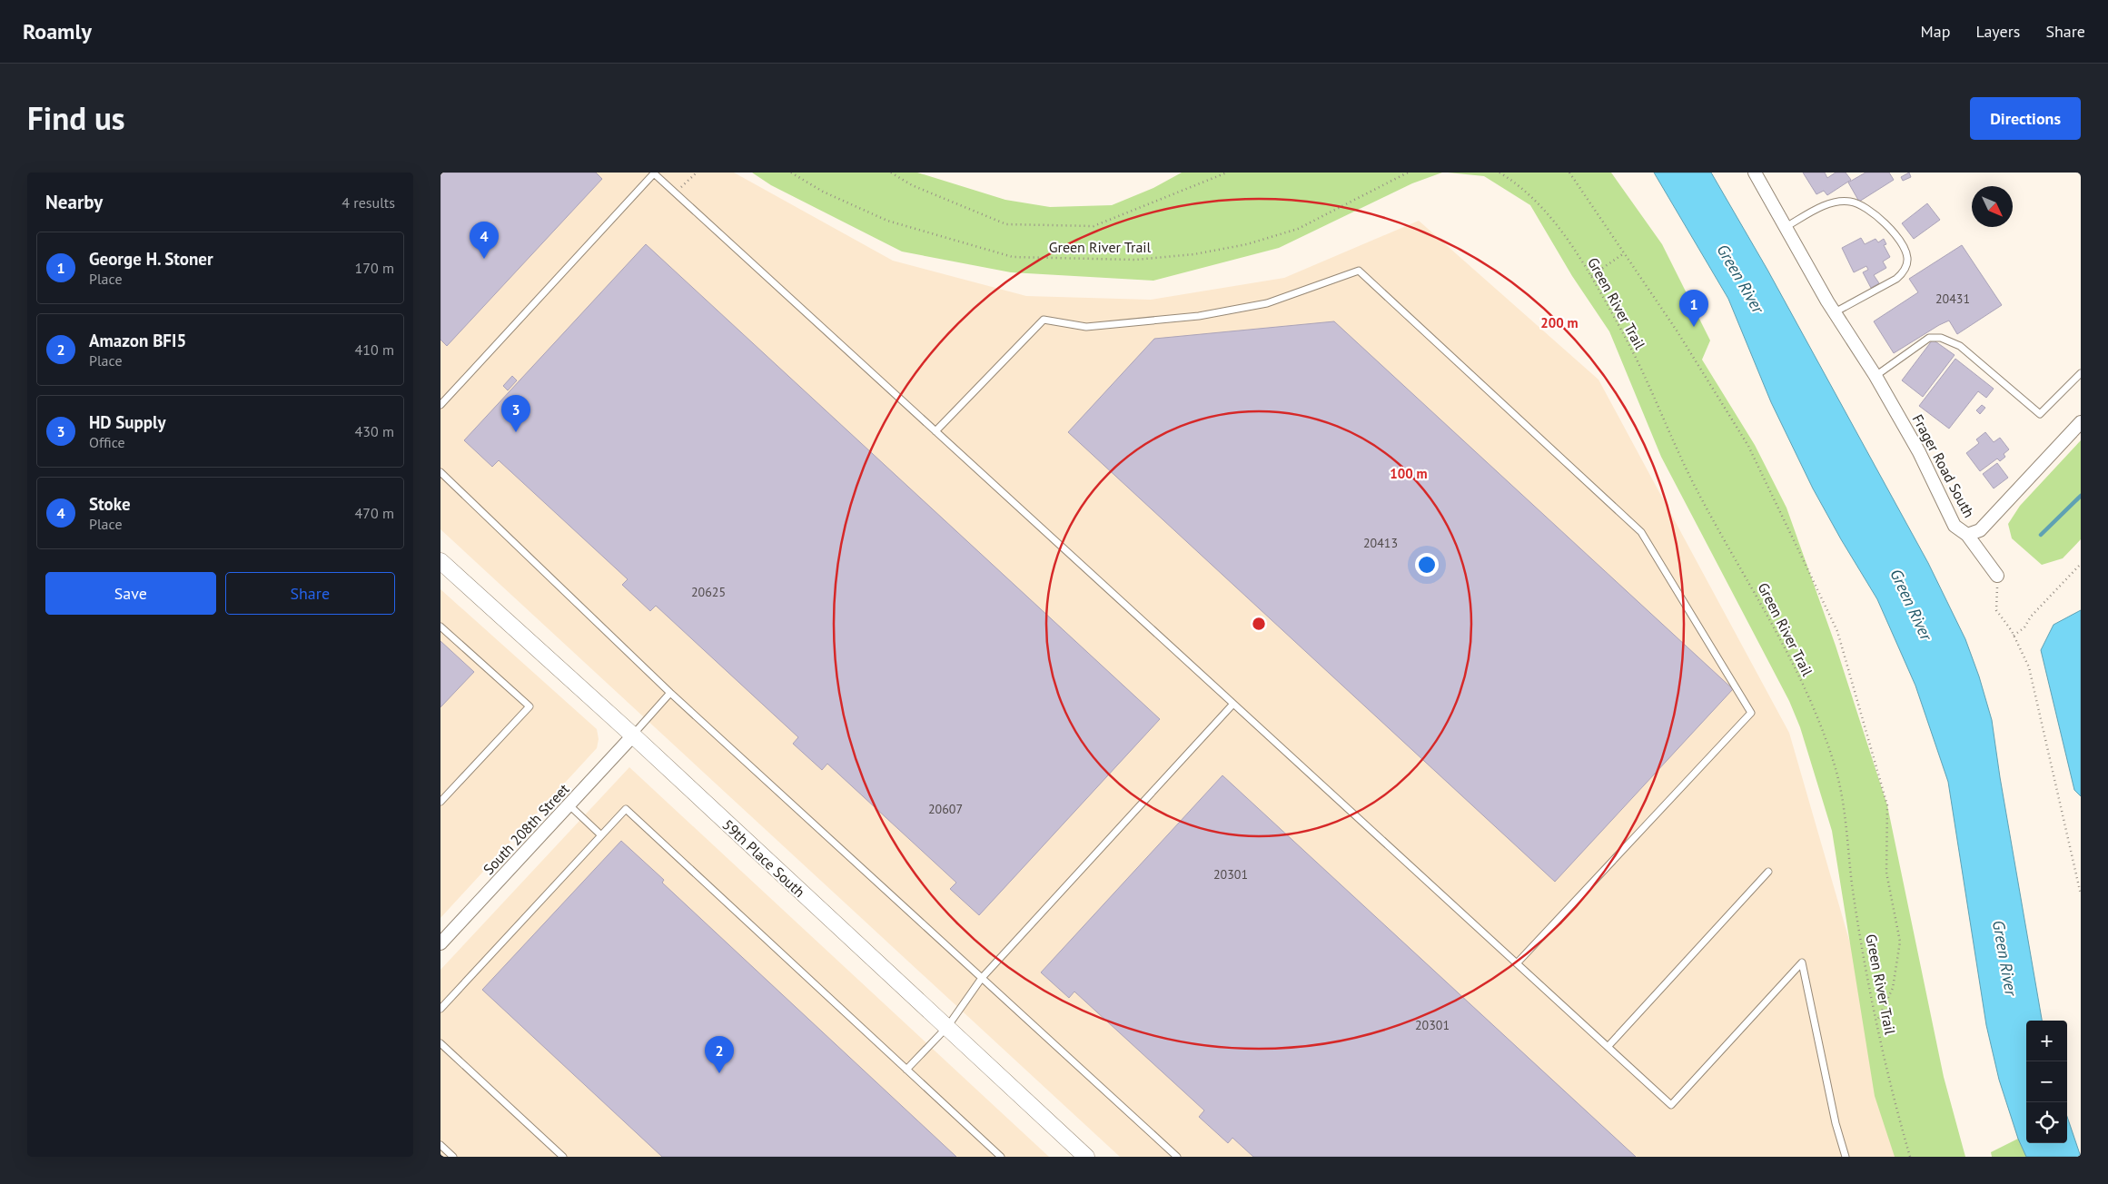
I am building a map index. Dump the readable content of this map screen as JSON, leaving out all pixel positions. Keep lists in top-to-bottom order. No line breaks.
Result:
{"streets":{"street":["Frager Road South","South 208th Street","59th Place South"],"path":["Green River Trail"]},"crossings":[["South 208th Street","59th Place South"]],"water":["Green River"],"house_numbers":["20431","20413","20625","20607","20301","20301"],"north":"bottom right","page":{"header":"Roamly","nav":["Map","Layers","Share"],"title":"Find us","buttons":["Directions",["Save","Share"]],"heading":["Nearby","4 results"],"pins":["4","1","3","2"],"list":[{"mark":"1","name":"George H. Stoner","note":"Place","value":"170 m"},{"mark":"2","name":"Amazon BFI5","note":"Place","value":"410 m"},{"mark":"3","name":"HD Supply","note":"Office","value":"430 m"},{"mark":"4","name":"Stoke","note":"Place","value":"470 m"}],"map_buttons":["+","−"]},"rings":["200 m","100 m"]}
